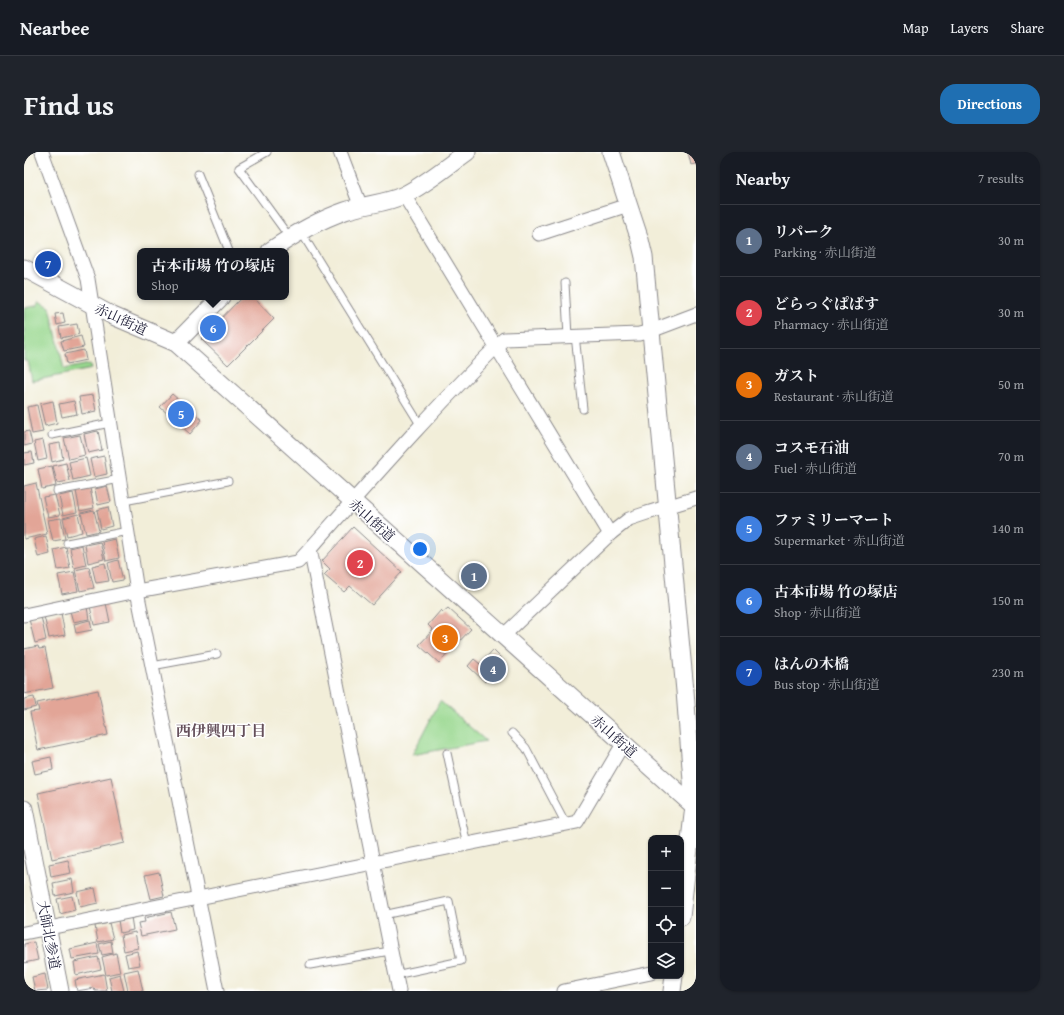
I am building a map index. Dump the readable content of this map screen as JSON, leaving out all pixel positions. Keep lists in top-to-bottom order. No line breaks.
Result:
{"streets":{"street":["赤山街道","大師北参道"]},"districts":["西伊興四丁目"],"page":{"header":"Nearbee","nav":["Map","Layers","Share"],"title":"Find us","buttons":"Directions","heading":["Nearby","7 results"],"list":[{"mark":"1","name":"リパーク","note":"Parking · 赤山街道","value":"30 m"},{"mark":"2","name":"どらっぐぱぱす","note":"Pharmacy · 赤山街道","value":"30 m"},{"mark":"3","name":"ガスト","note":"Restaurant · 赤山街道","value":"50 m"},{"mark":"4","name":"コスモ石油","note":"Fuel · 赤山街道","value":"70 m"},{"mark":"5","name":"ファミリーマート","note":"Supermarket · 赤山街道","value":"140 m"},{"mark":"6","name":"古本市場 竹の塚店","note":"Shop · 赤山街道","value":"150 m"},{"mark":"7","name":"はんの木橋","note":"Bus stop · 赤山街道","value":"230 m"}],"popup":["古本市場 竹の塚店","Shop"],"pins":["7","6","5","2","1","3","4"],"map_buttons":["+","−"]}}
